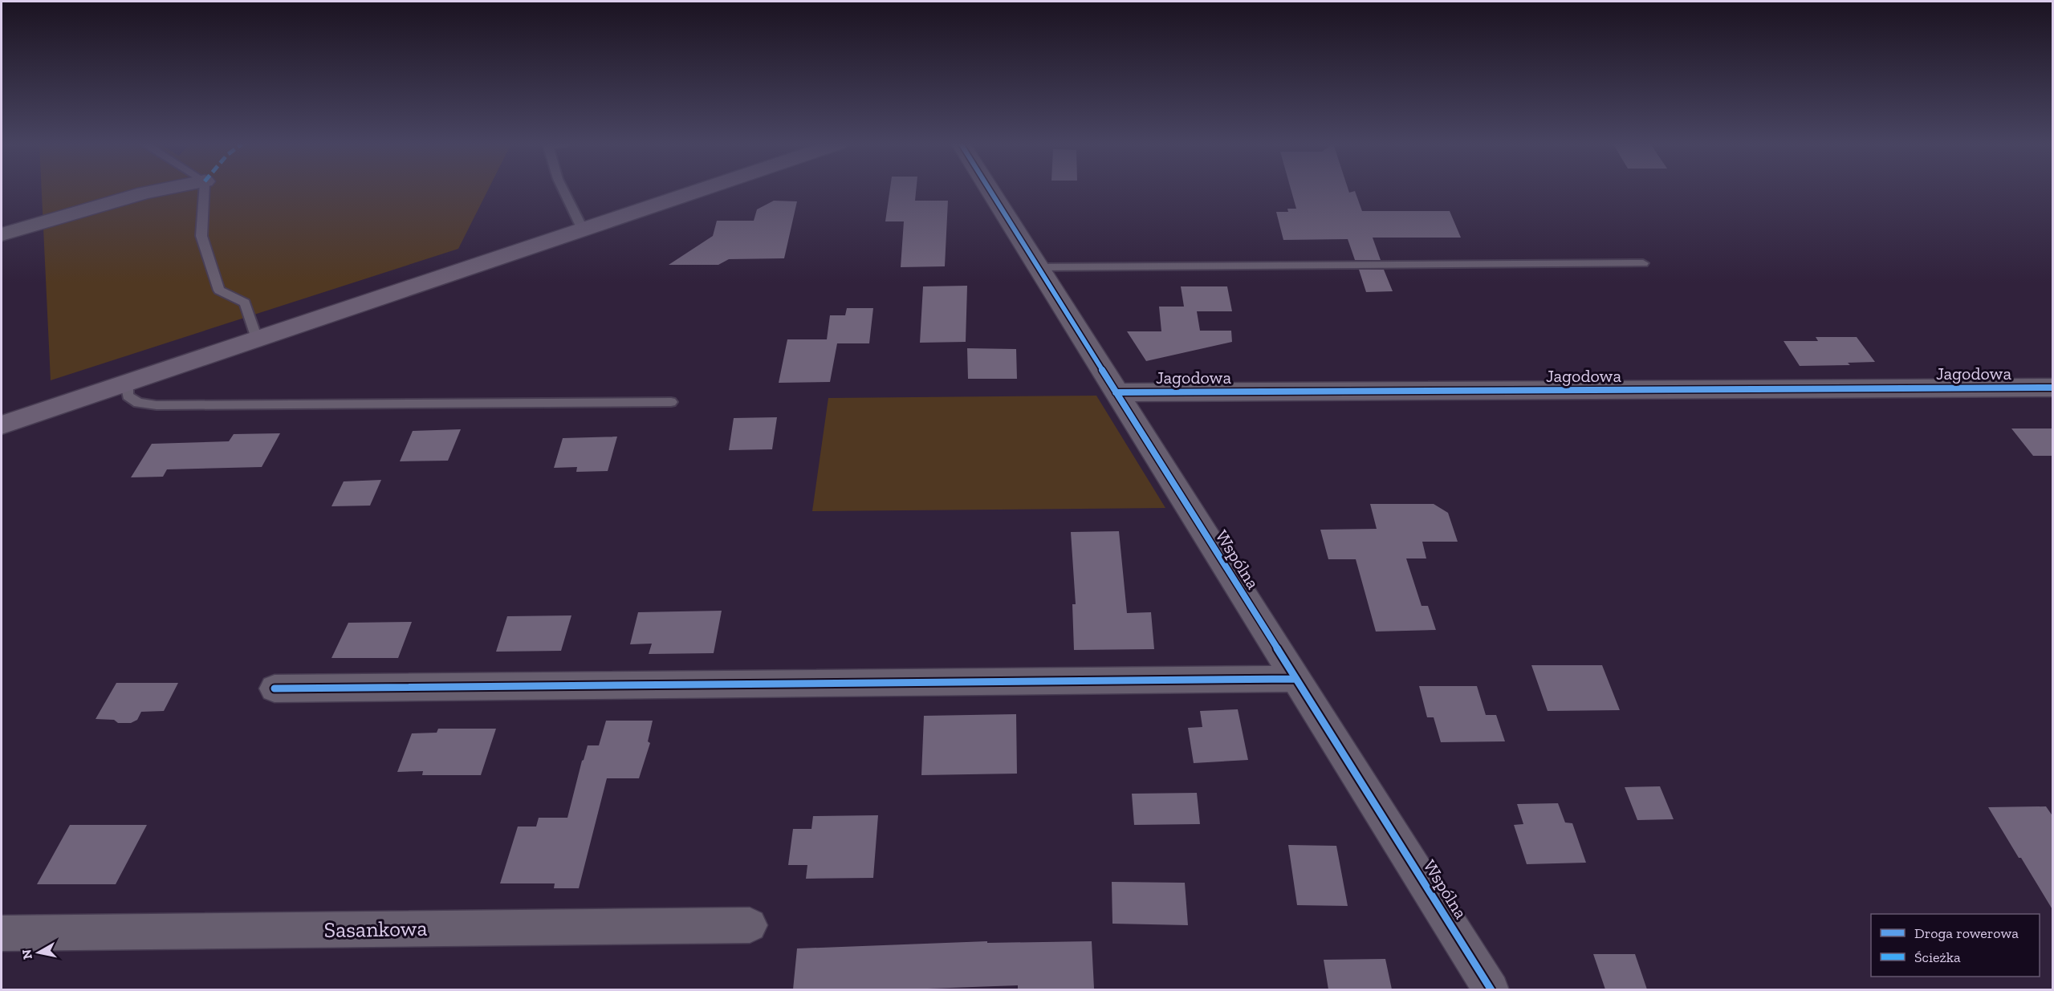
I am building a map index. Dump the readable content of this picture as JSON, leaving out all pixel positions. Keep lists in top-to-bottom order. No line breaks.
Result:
{"streets":{"street":["Jagodowa","Wspólna","Sasankowa"]},"crossings":[["Jagodowa","Wspólna"]],"legend":["Droga rowerowa","Ścieżka"],"north":"left"}
